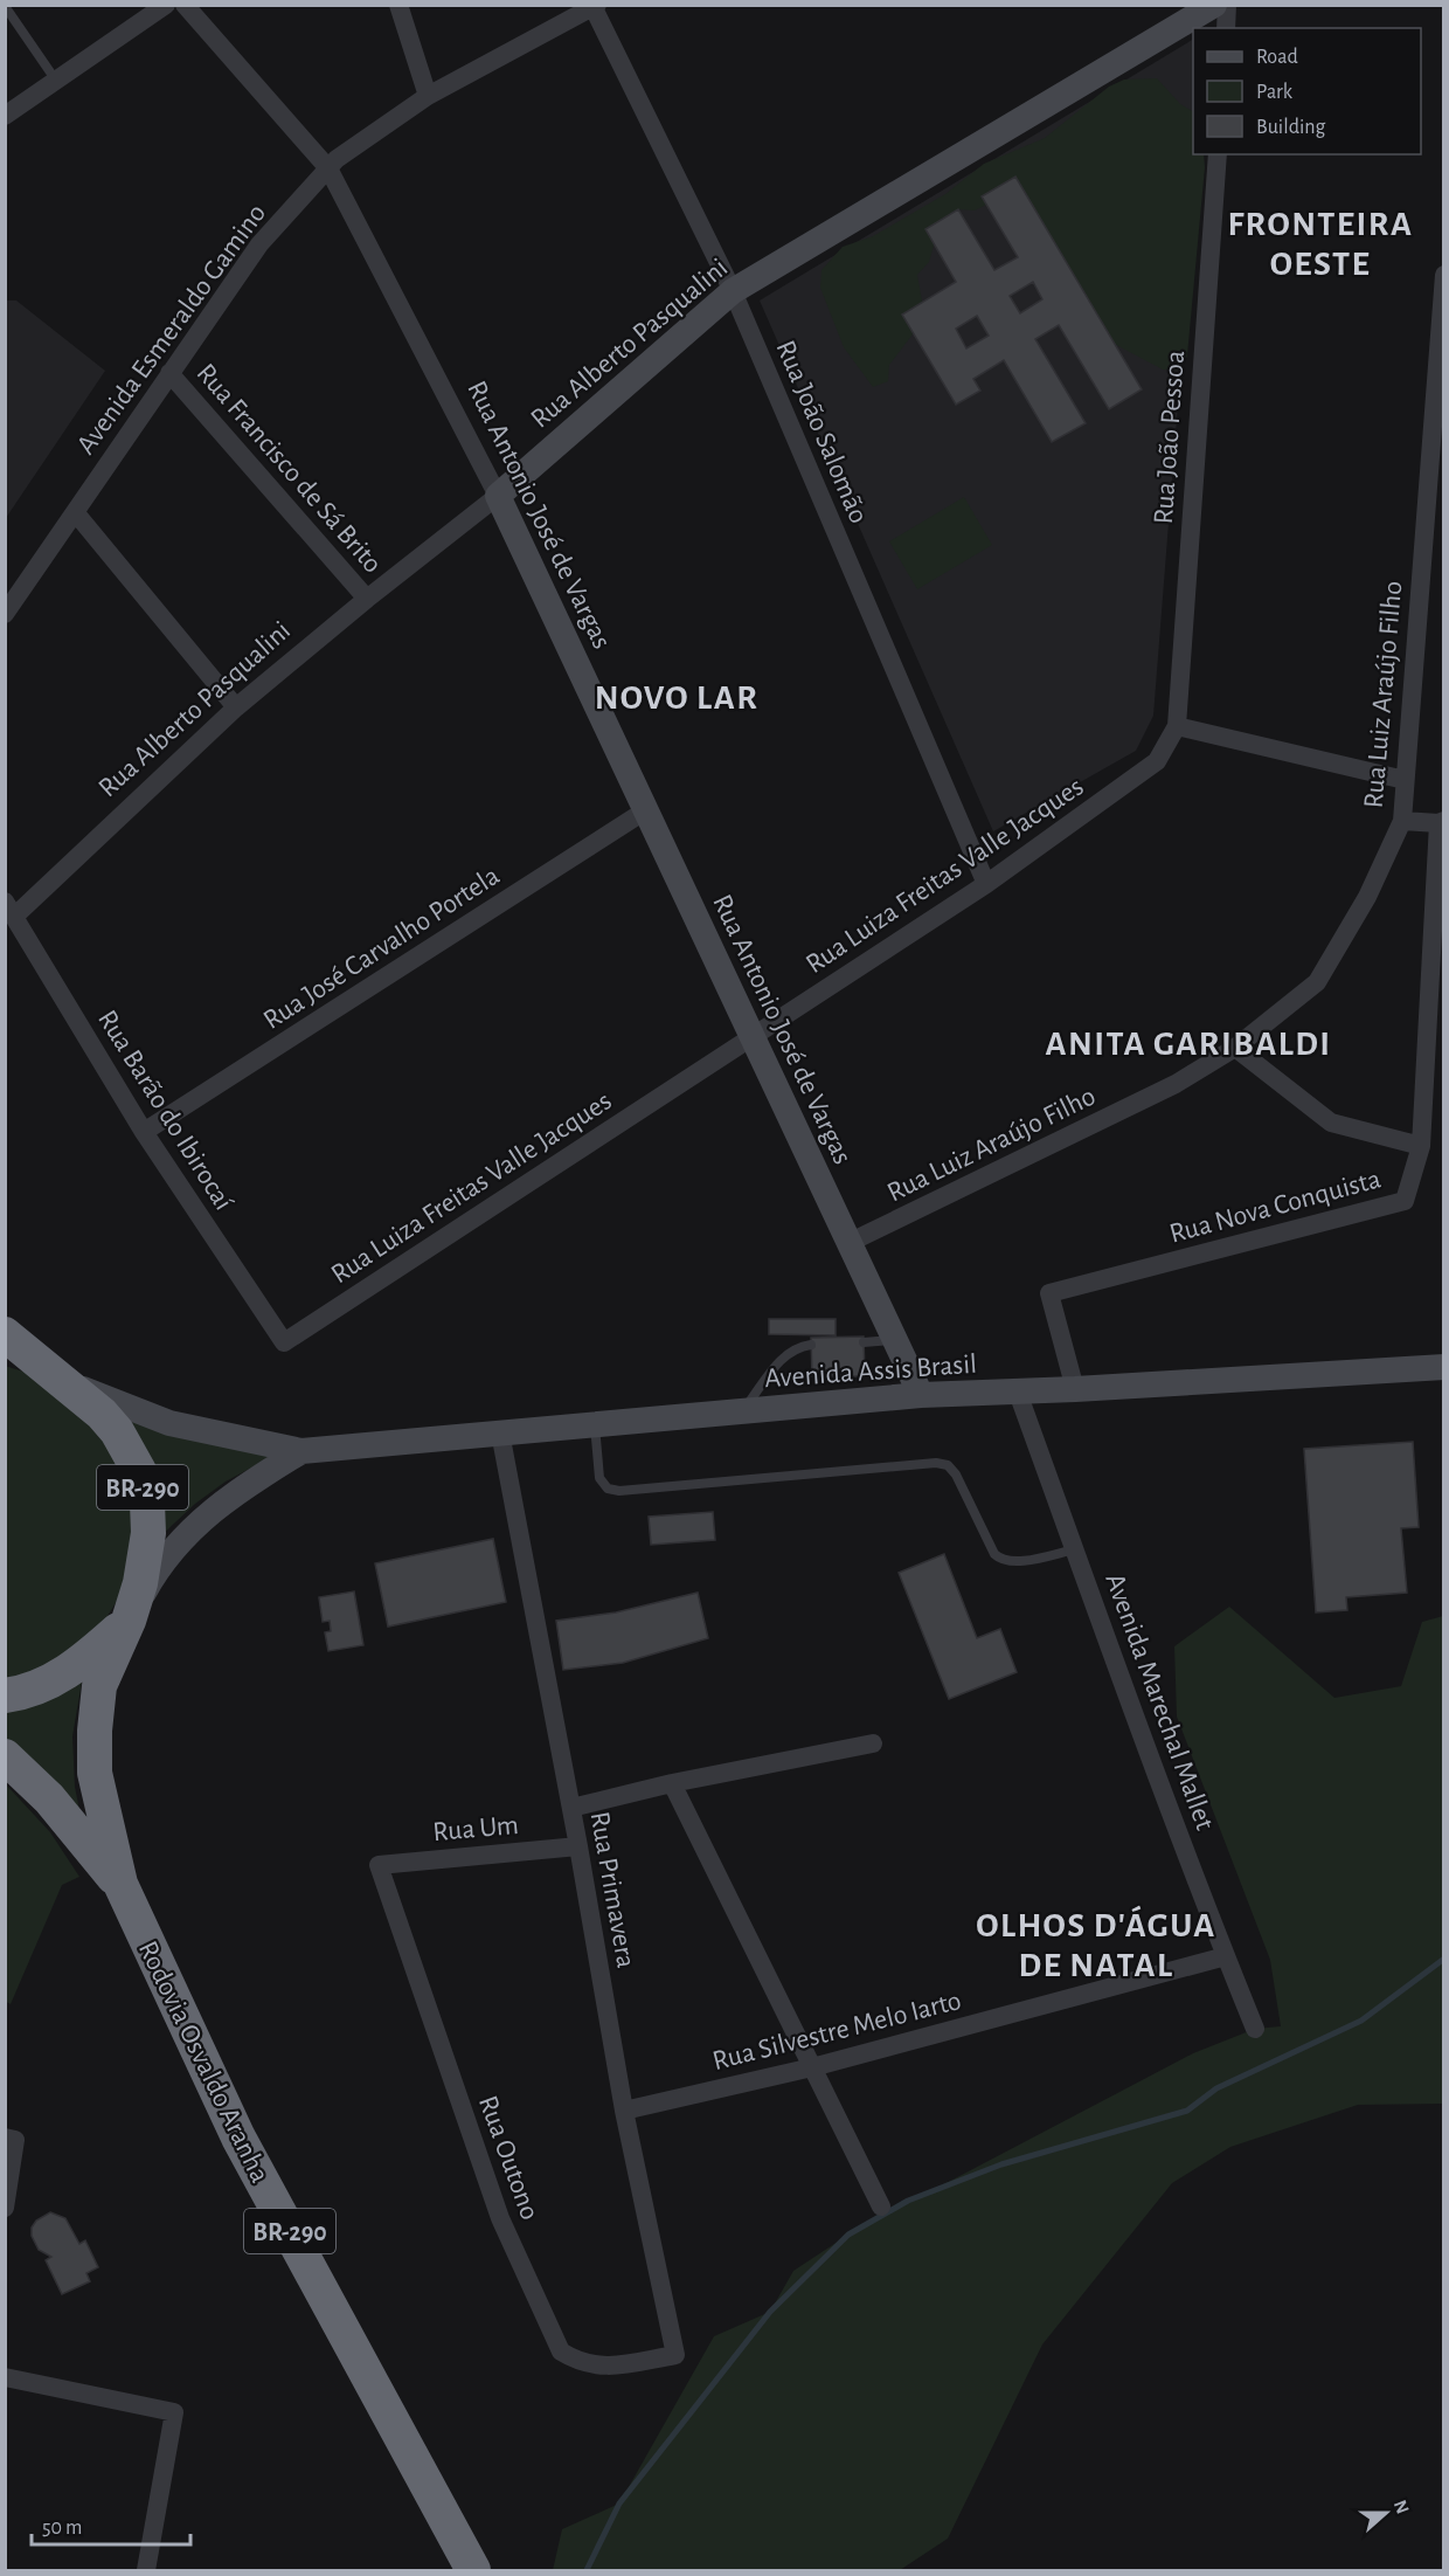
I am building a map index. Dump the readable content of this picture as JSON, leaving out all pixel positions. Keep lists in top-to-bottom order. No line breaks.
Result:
{"streets":{"highway":["BR-290","Rodovia Osvaldo Aranha"],"street":["Avenida Esmeraldo Gamino","Rua Alberto Pasqualini","Rua João Salomão","Rua João Pessoa","Rua Francisco de Sá Brito","Rua Antonio José de Vargas","Rua Luiz Araújo Filho","Rua Luiza Freitas Valle Jacques","Rua José Carvalho Portela","Rua Barão do Ibirocaí","Rua Nova Conquista","Avenida Assis Brasil","Avenida Marechal Mallet","Rua Um","Rua Primavera","Rua Silvestre Melo Iarto","Rua Outono"]},"crossings":[["Avenida Esmeraldo Gamino","Rua João Salomão"],["Avenida Esmeraldo Gamino","Rua Francisco de Sá Brito"],["Avenida Esmeraldo Gamino","Rua Antonio José de Vargas"],["Rua Alberto Pasqualini","Rua João Salomão"],["Rua Alberto Pasqualini","Rua Francisco de Sá Brito"],["Rua Alberto Pasqualini","Rua Antonio José de Vargas"],["Rua Alberto Pasqualini","Rua Barão do Ibirocaí"],["Rua João Salomão","Rua Luiza Freitas Valle Jacques"],["Rua João Pessoa","Rua Luiza Freitas Valle Jacques"],["Rua Antonio José de Vargas","Rua Luiz Araújo Filho"],["Rua Antonio José de Vargas","Rua Luiza Freitas Valle Jacques"],["Rua Antonio José de Vargas","Rua José Carvalho Portela"],["Rua Antonio José de Vargas","Avenida Assis Brasil"],["Rua Luiza Freitas Valle Jacques","Rua Barão do Ibirocaí"],["Rua José Carvalho Portela","Rua Barão do Ibirocaí"],["Rua Nova Conquista","Avenida Assis Brasil"],["Avenida Assis Brasil","BR-290"],["Avenida Assis Brasil","Avenida Marechal Mallet"],["Avenida Assis Brasil","Rua Primavera"],["BR-290","Rodovia Osvaldo Aranha"],["Avenida Marechal Mallet","Rua Silvestre Melo Iarto"],["Rua Um","Rua Primavera"],["Rua Um","Rua Outono"],["Rua Primavera","Rua Silvestre Melo Iarto"],["Rua Primavera","Rua Outono"]],"districts":["FRONTEIRA OESTE","NOVO LAR","ANITA GARIBALDI","OLHOS D'ÁGUA DE NATAL"],"legend":["Road","Park","Building"],"scale_bar":"50 m","north":"right"}
